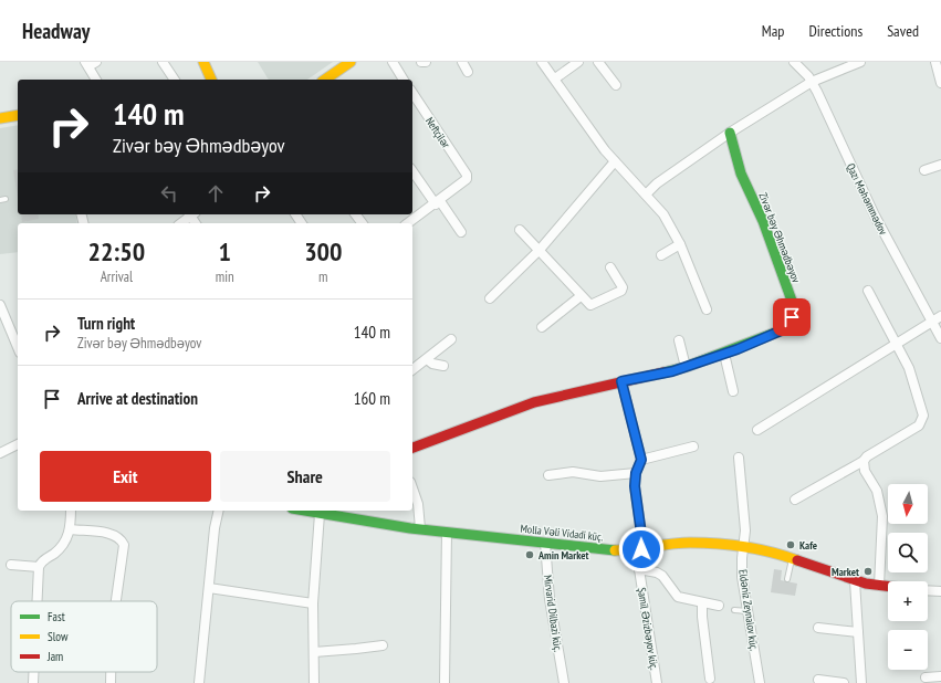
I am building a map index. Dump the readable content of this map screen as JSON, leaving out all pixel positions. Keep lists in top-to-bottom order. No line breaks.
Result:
{"streets":{"street":["Neftçilər","Qazı Məhəmmədov","Zivər bəy Əhmədbəyov","Molla Vəli Vidadi küç.","Eldəniz Zeynalov küç.","Mirvarid Dilbazi küç.","Şamil Əzizbəyov küç."]},"crossings":[["Molla Vəli Vidadi küç.","Eldəniz Zeynalov küç."],["Molla Vəli Vidadi küç.","Mirvarid Dilbazi küç."],["Molla Vəli Vidadi küç.","Şamil Əzizbəyov küç."]],"places":["Kafe","Amin Market","Market"],"legend":["Fast","Slow","Jam"],"north":"bottom","page":{"header":"Headway","nav":["Map","Directions","Saved"],"turn":["140 m","Zivər bəy Əhmədbəyov"],"eta":["22:50","Arrival","1","min","300","m"],"list":[{"name":"Turn right","note":"Zivər bəy Əhmədbəyov","value":"140 m"},{"name":"Arrive at destination","value":"160 m"}],"buttons":["Exit","Share"],"map_buttons":["+","−"]}}
